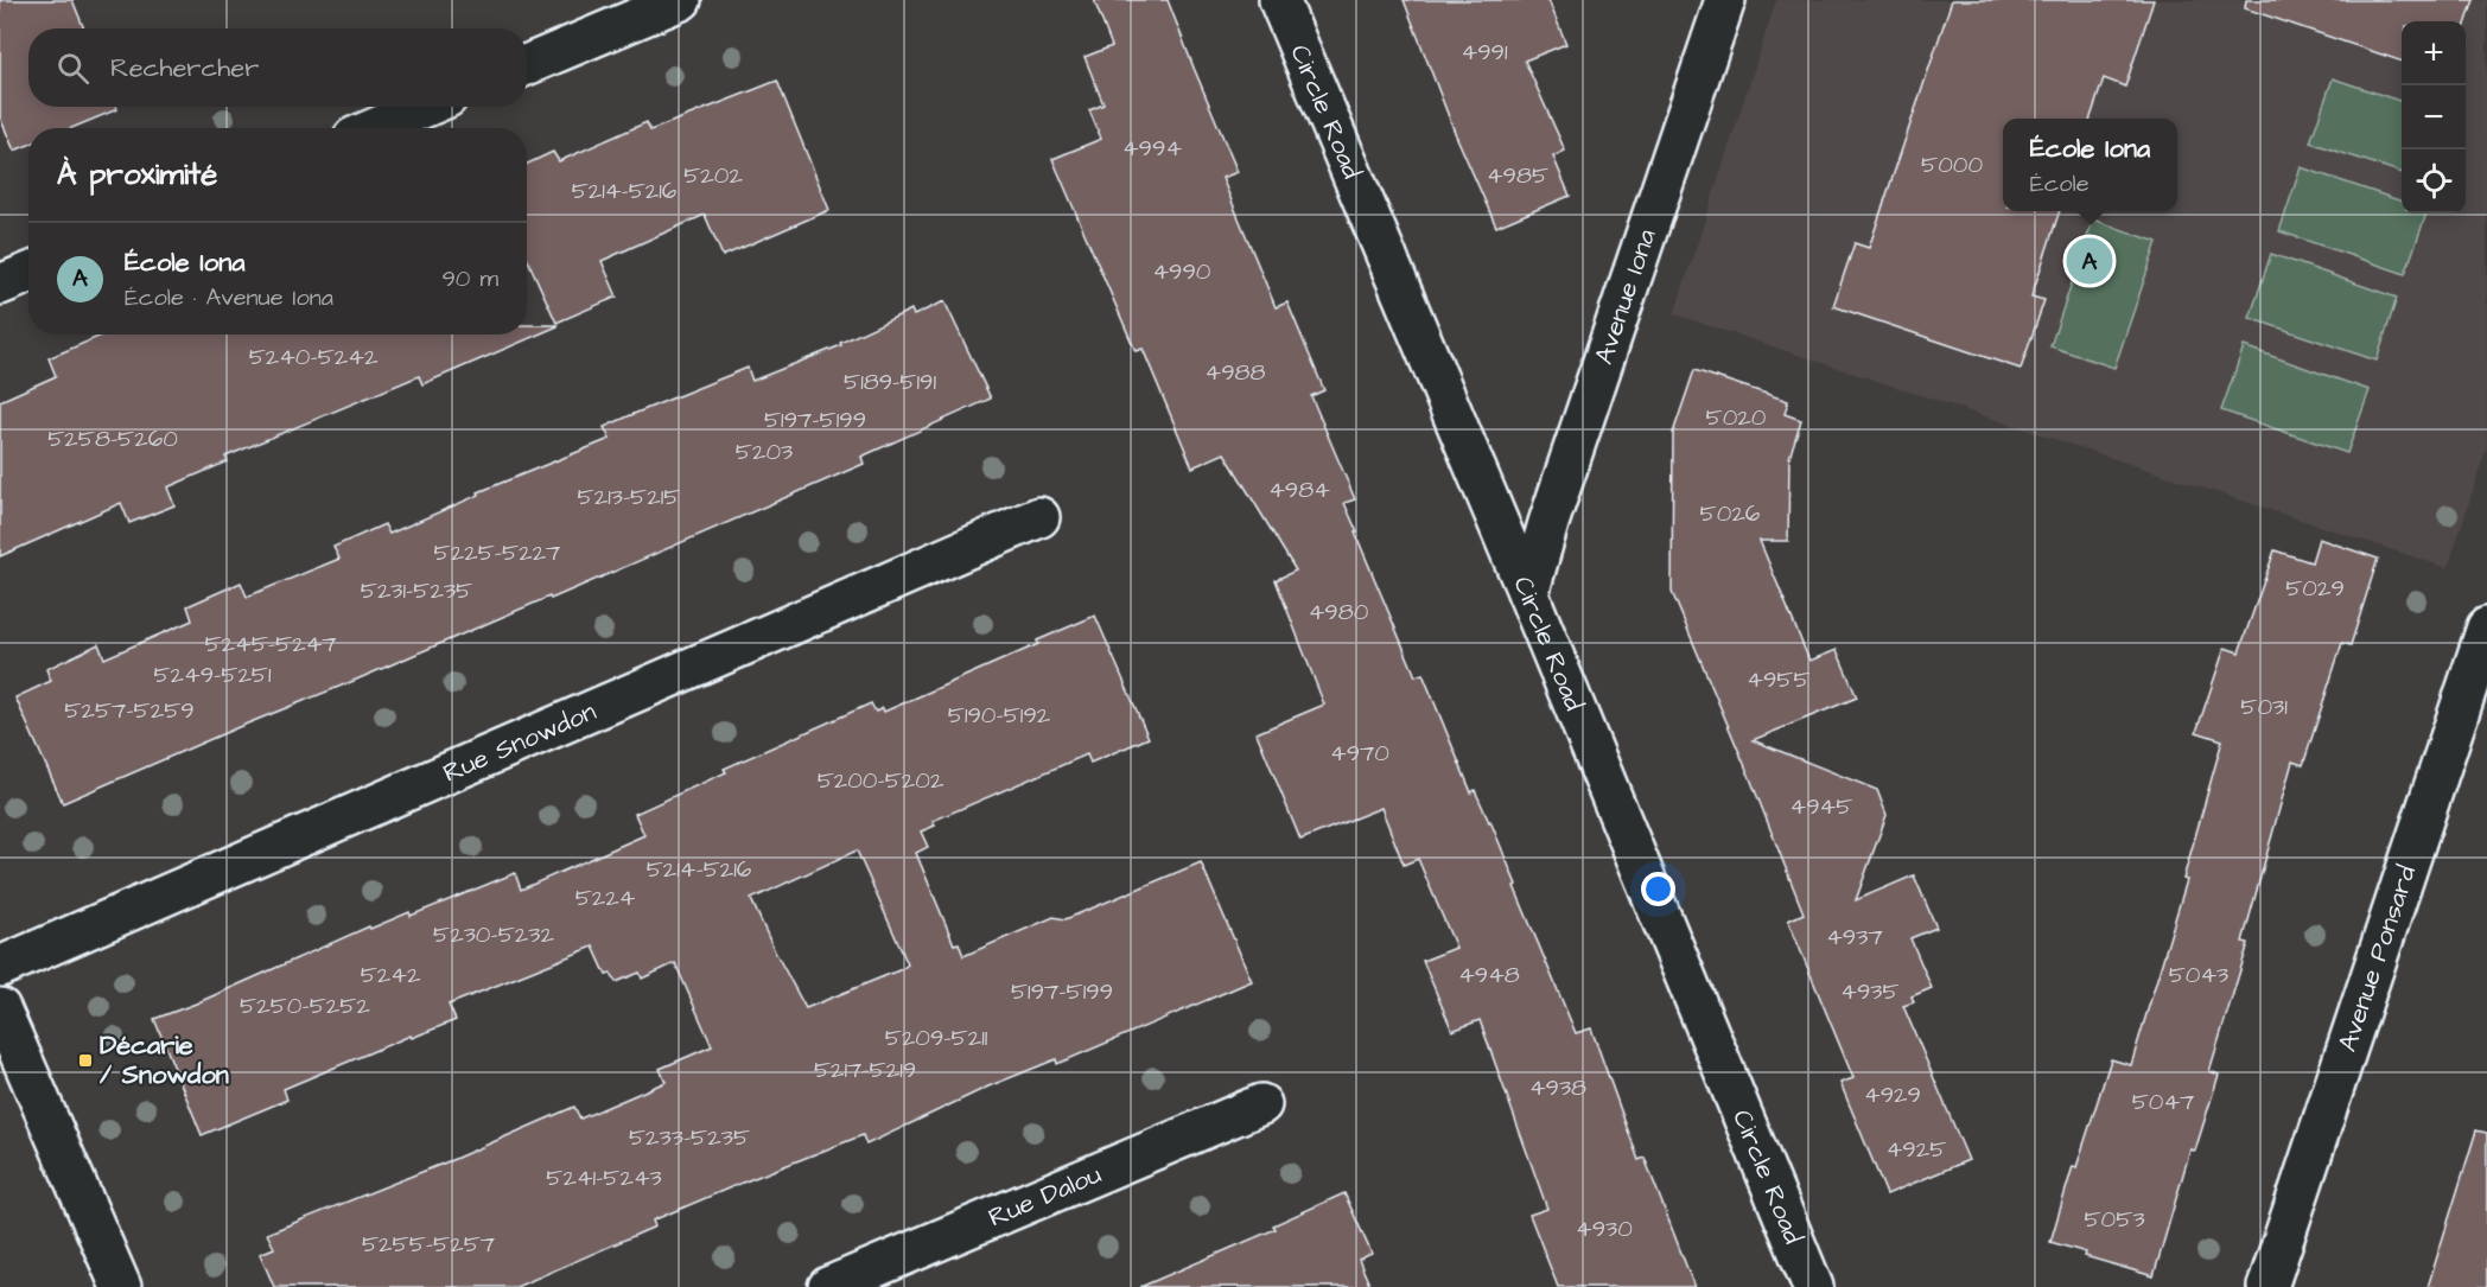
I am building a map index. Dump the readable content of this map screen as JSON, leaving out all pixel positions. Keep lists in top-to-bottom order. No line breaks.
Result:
{"streets":{"street":["Circle Road","Avenue Iona","Rue Snowdon","Avenue Ponsard","Rue Dalou"]},"crossings":[["Circle Road","Avenue Iona"]],"places":{"transit":["Décarie / Snowdon"]},"house_numbers":["4991","4994","5000","5202","4985","5214-5216","4990","5240-5242","4988","5189-5191","5020","5197-5199","5258-5260","5203","4984","5213-5215","5026","5225-5227","5029","5231-5235","4980","5245-5247","5249-5251","4955","5031","5257-5259","5190-5192","4970","5200-5202","4945","5214-5216","5224","5230-5232","4937","5242","4948","5043","5197-5199","4935","5250-5252","5209-5211","5217-5219","4938","4929","5047","5233-5235","4925","5241-5243","5053","4930","5255-5257"],"page":{"map_buttons":["+","−"],"search":"Rechercher","popup":["École Iona","École"],"heading":"À proximité","list":[{"mark":"A","name":"École Iona","note":"École · Avenue Iona","value":"90 m"}],"pins":"A"}}
